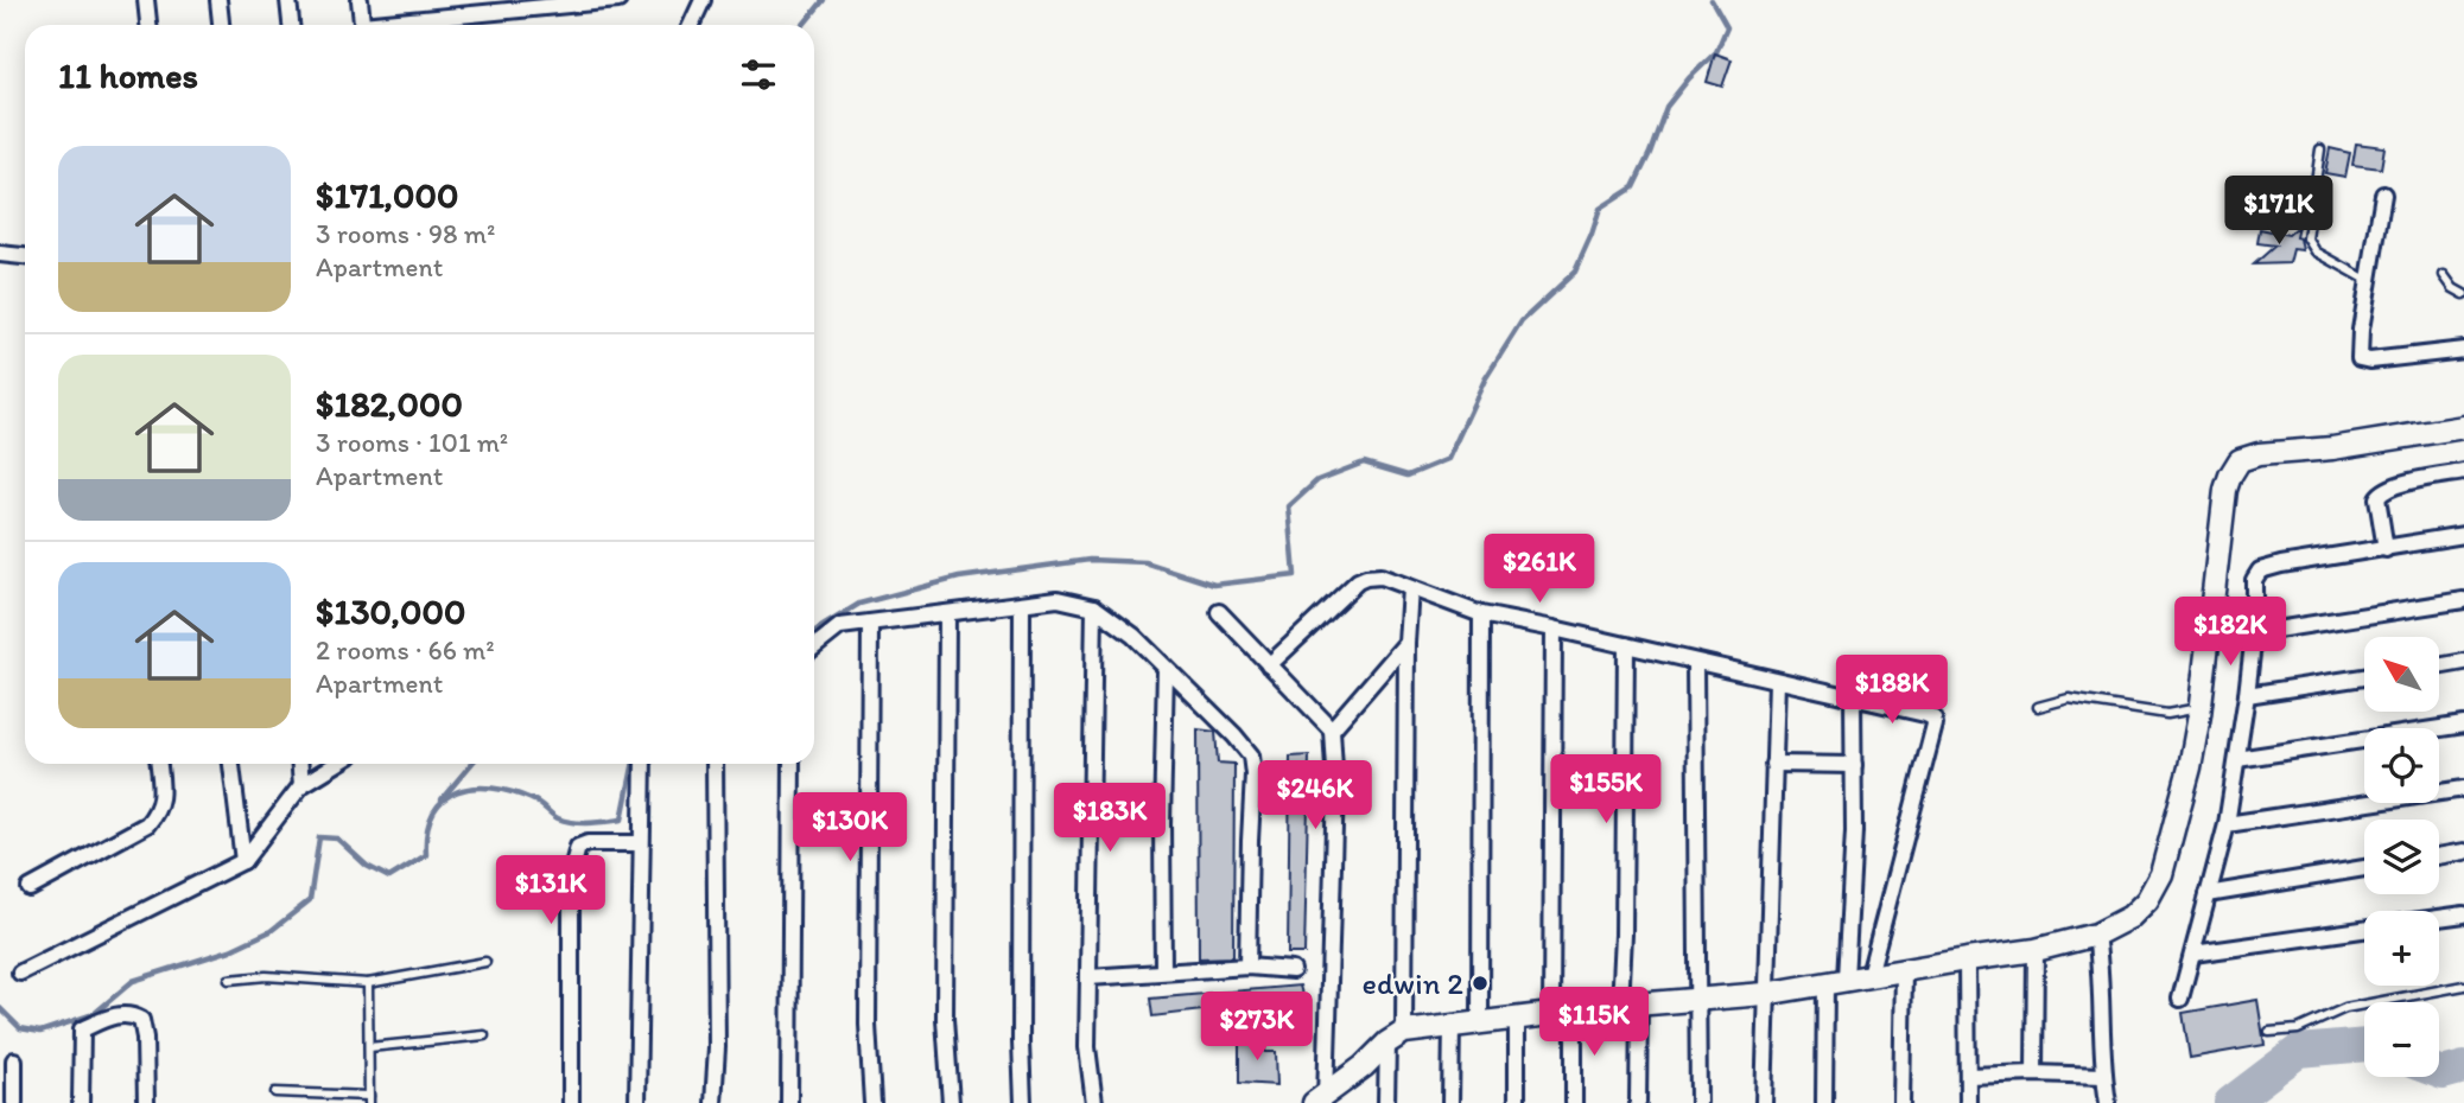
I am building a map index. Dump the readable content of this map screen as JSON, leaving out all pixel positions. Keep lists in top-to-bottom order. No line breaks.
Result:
{"places":["edwin 2"],"north":"top left","page":{"heading":"11 homes","list":[{"name":"$171,000","note":"3 rooms · 98 m² · Apartment"},{"name":"$182,000","note":"3 rooms · 101 m² · Apartment"},{"name":"$130,000","note":"2 rooms · 66 m² · Apartment"}],"price":["$171K","$261K","$182K","$188K","$155K","$246K","$183K","$130K","$131K","$115K","$273K"],"map_buttons":["+","−"]}}
